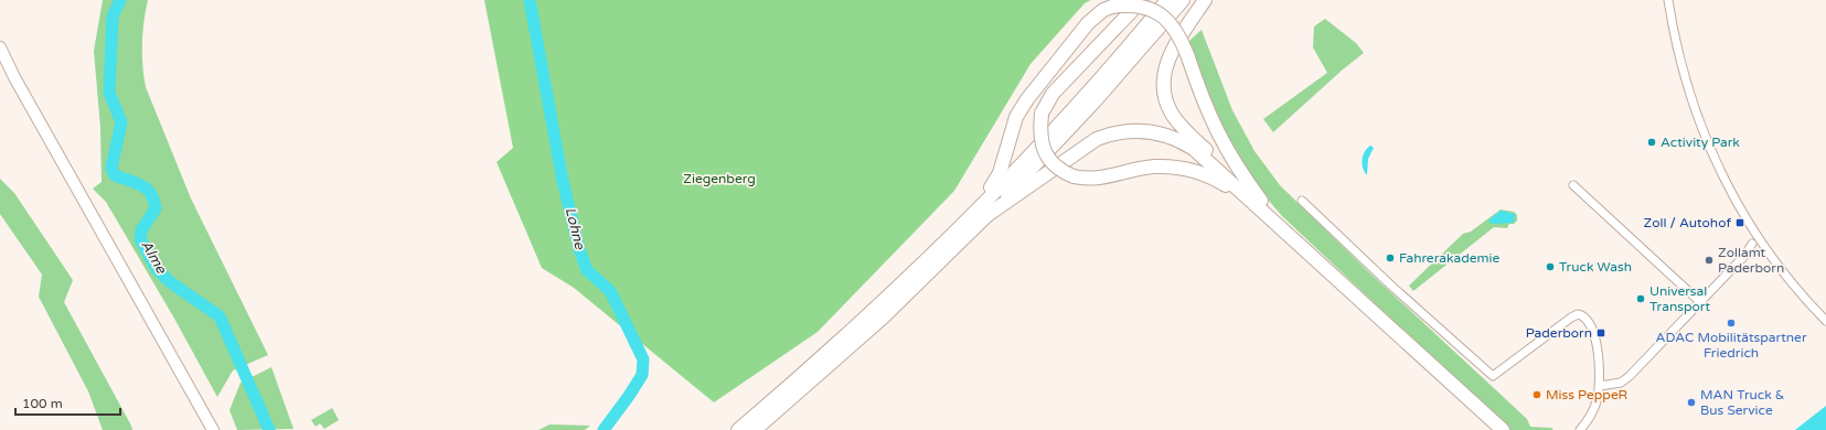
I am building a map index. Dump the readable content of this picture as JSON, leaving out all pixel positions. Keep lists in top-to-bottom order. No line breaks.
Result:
{"water":["Lohne","Alme"],"parks":["Ziegenberg"],"places":{"other":["Activity Park","Fahrerakademie","Zollamt Paderborn","Truck Wash","Universal Transport","ADAC Mobilitätspartner Friedrich","Miss PeppeR","MAN Truck & Bus Service"],"transit":["Zoll / Autohof","Paderborn"]},"scale_bar":"100 m"}
